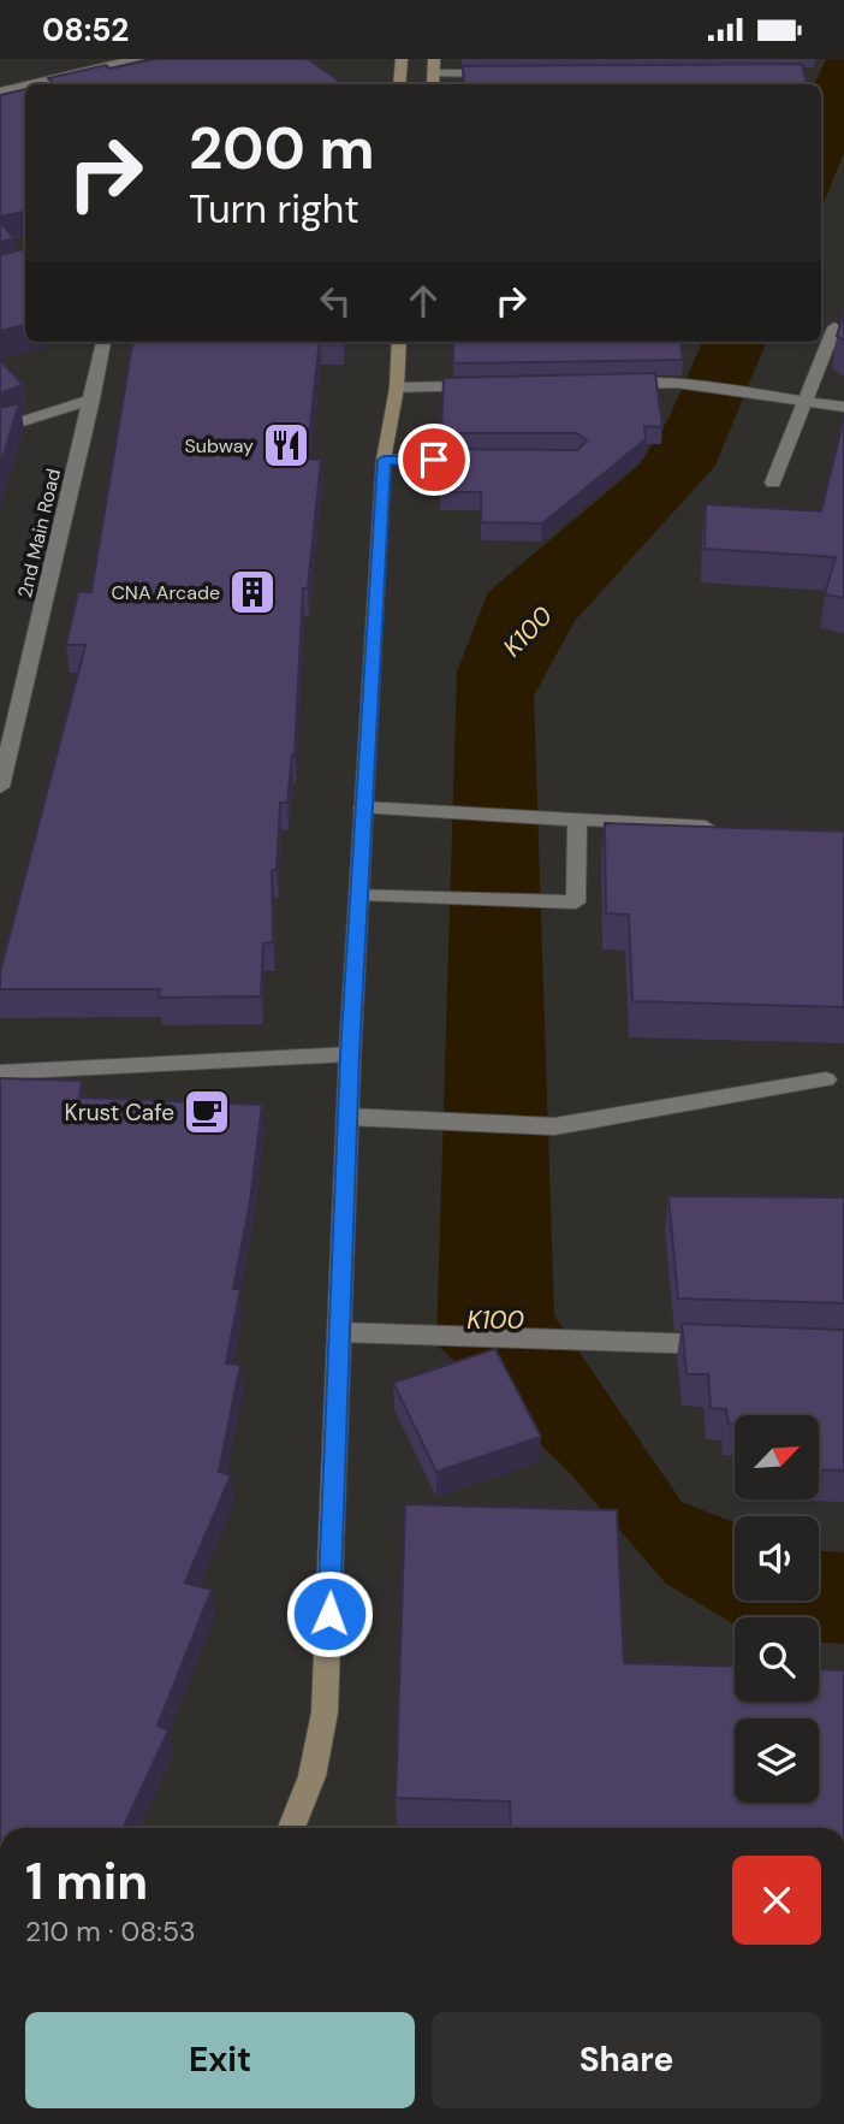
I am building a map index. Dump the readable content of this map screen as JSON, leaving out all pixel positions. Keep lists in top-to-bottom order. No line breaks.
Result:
{"streets":{"street":["2nd Main Road"]},"water":["K100"],"places":{"restaurant":["Subway"],"building":["CNA Arcade"],"cafe":["Krust Cafe"]},"north":"top right","page":{"status":"08:52","turn":["200 m","Turn right"],"heading":["1 min","210 m · 08:53"],"buttons":["Exit","Share"]}}
